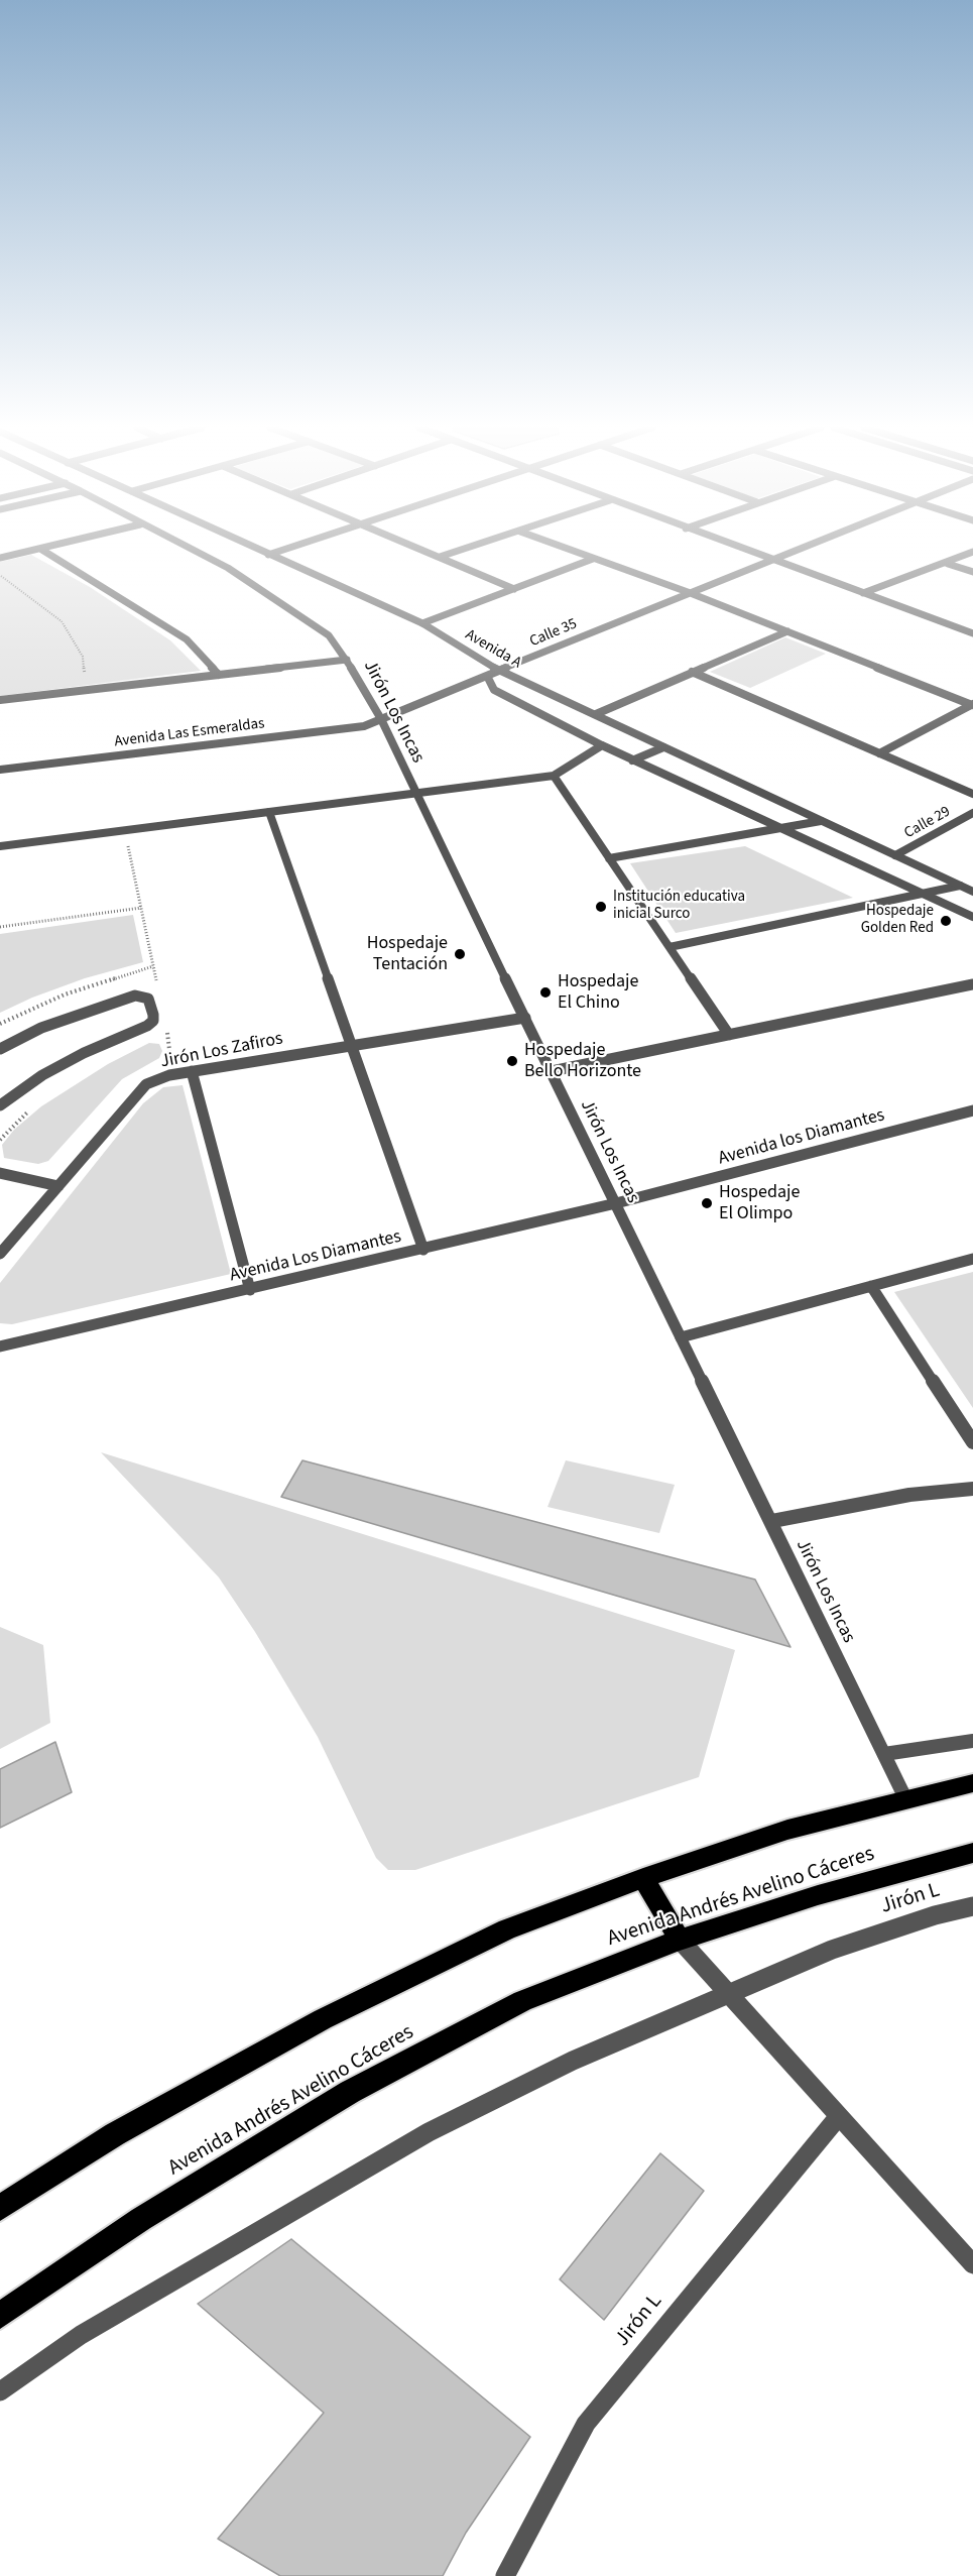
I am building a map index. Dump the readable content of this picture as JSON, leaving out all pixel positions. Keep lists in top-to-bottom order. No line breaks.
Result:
{"streets":{"highway":["Avenida Andrés Avelino Cáceres"],"street":["Calle 35","Avenida A","Jirón Los Incas","Avenida Las Esmeraldas","Calle 29","Jirón Los Zafiros","Avenida los Diamantes","Avenida Los Diamantes","Jirón L"]},"crossings":[["Calle 35","Avenida A"],["Calle 35","Jirón Los Incas"],["Calle 35","Avenida Las Esmeraldas"],["Avenida A","Calle 29"],["Jirón Los Incas","Avenida Las Esmeraldas"],["Jirón Los Incas","Jirón Los Zafiros"],["Jirón Los Incas","Avenida Los Diamantes"],["Avenida los Diamantes","Avenida Los Diamantes"]],"places":["Institución educativa inicial Surco","Hospedaje Golden Red","Hospedaje Tentación","Hospedaje El Chino","Hospedaje Bello Horizonte","Hospedaje El Olimpo"]}
